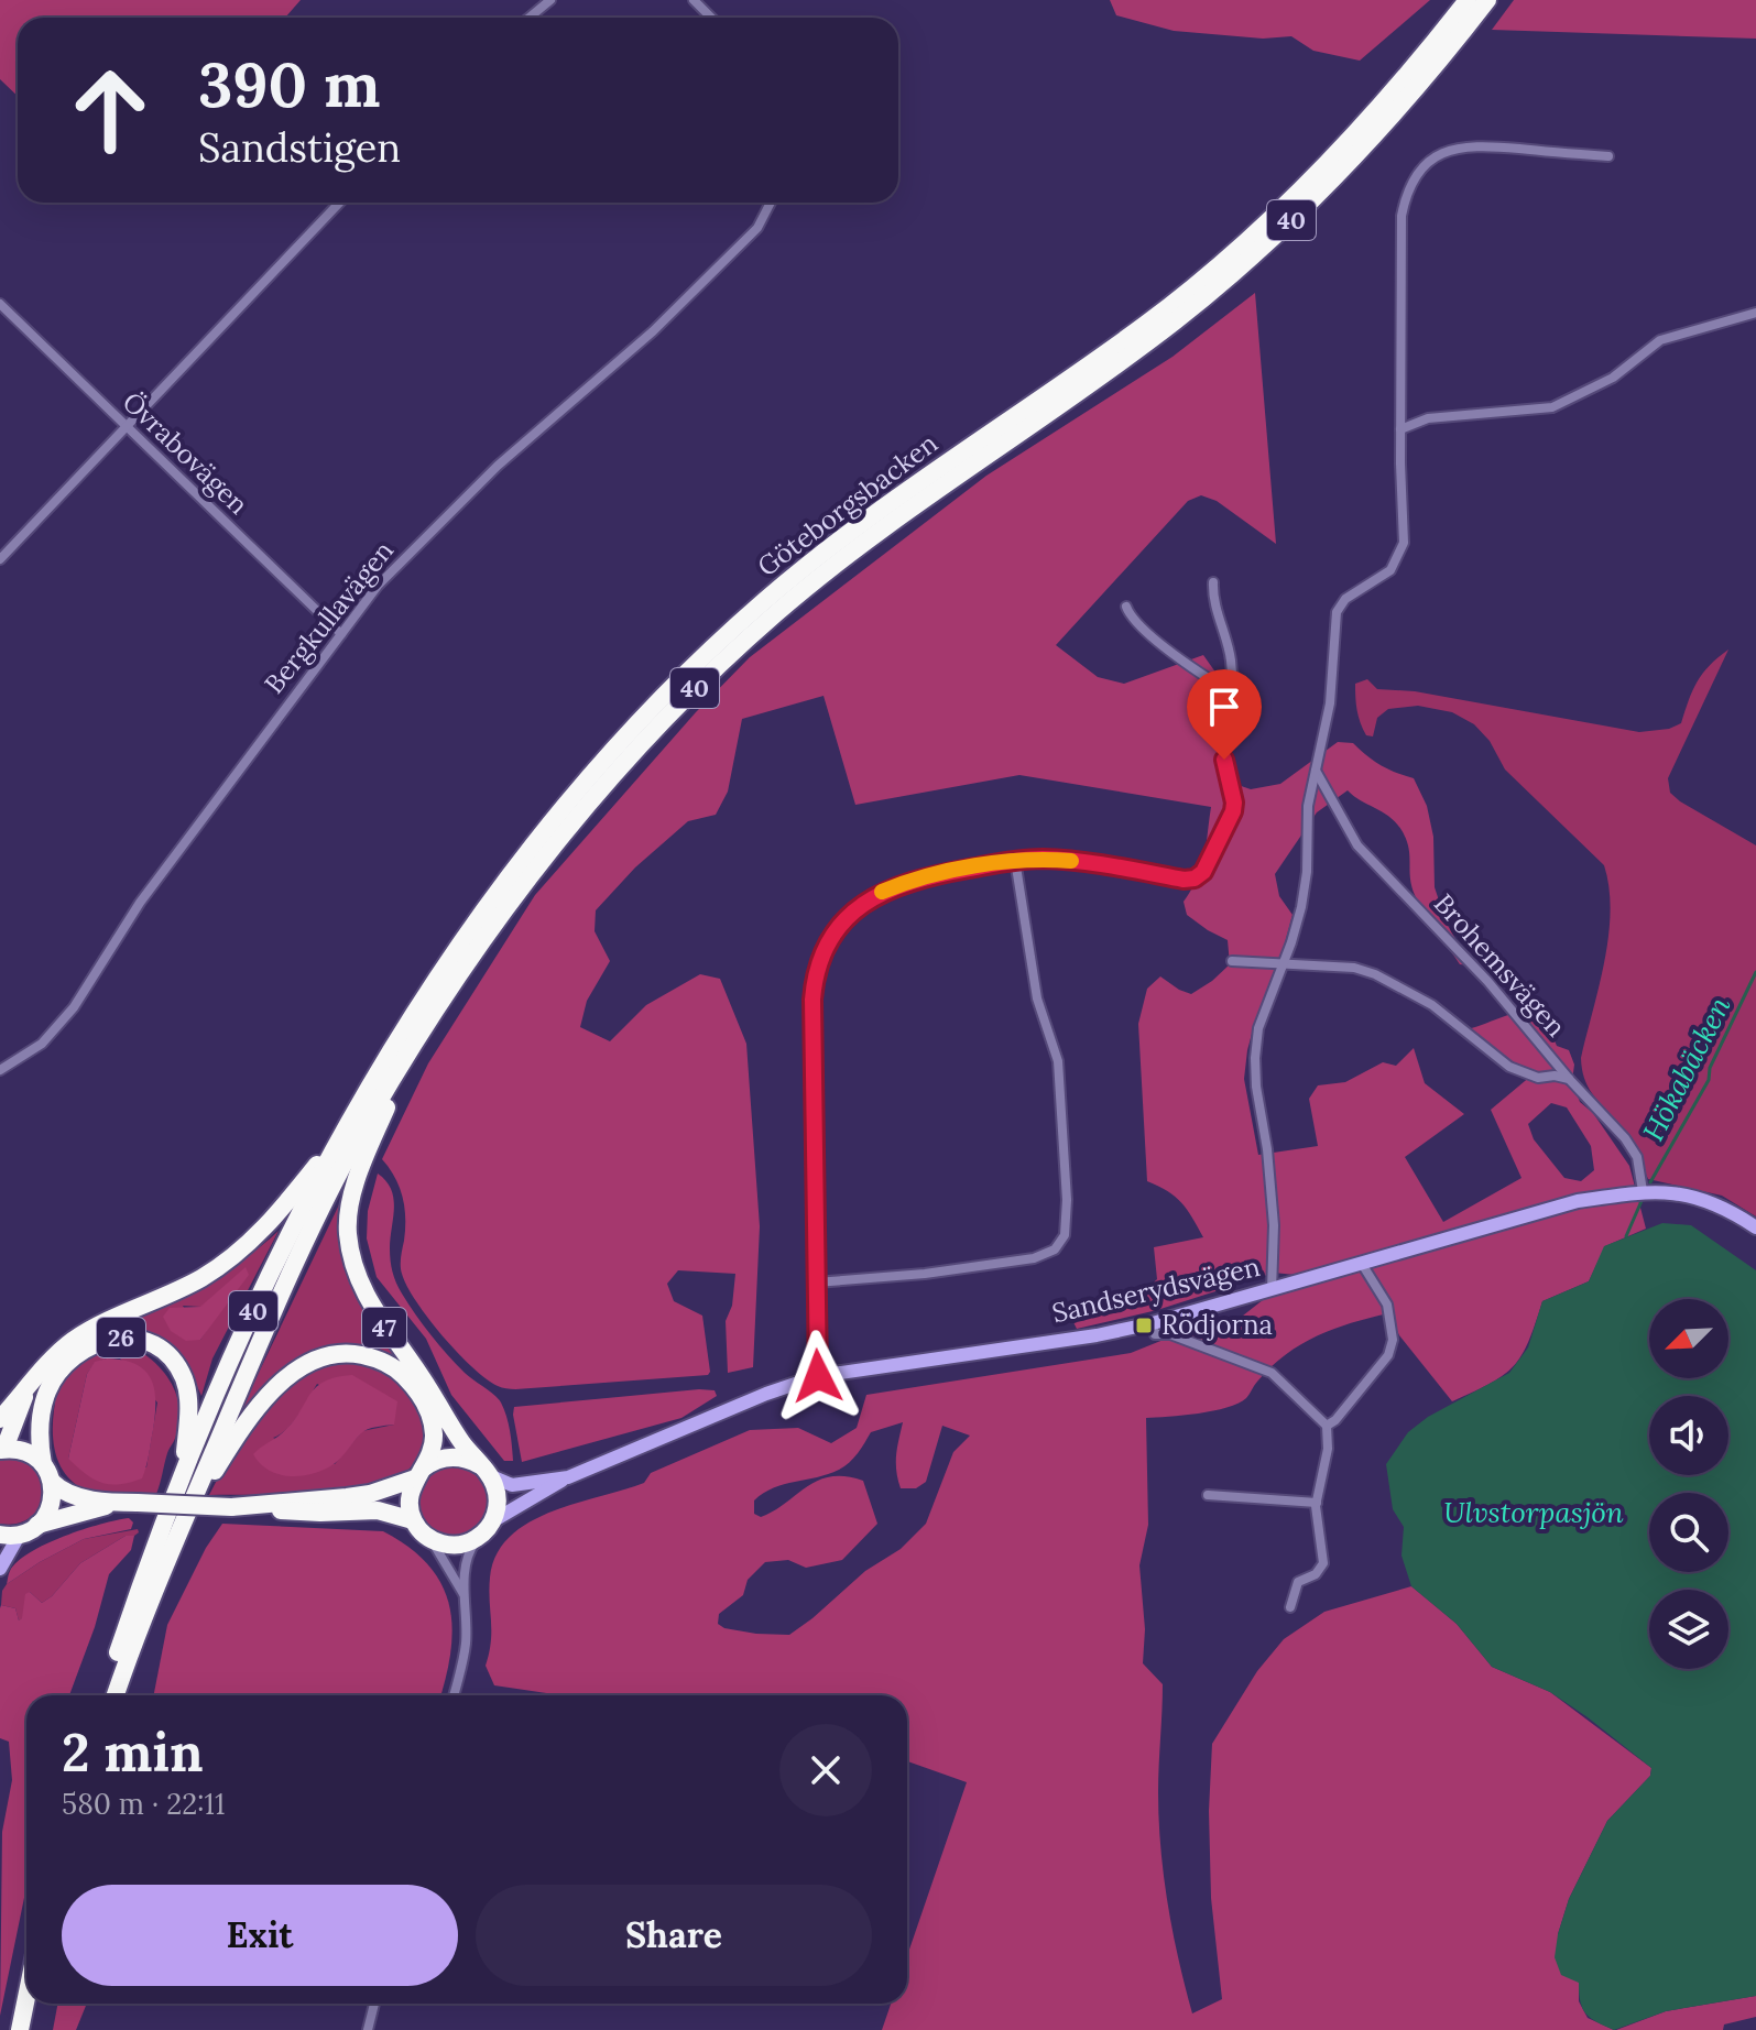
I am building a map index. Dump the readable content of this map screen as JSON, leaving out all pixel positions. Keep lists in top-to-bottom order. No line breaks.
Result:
{"streets":{"highway":["40","Göteborgsbacken","47","26"],"street":["Övrabovägen","Bergkullavägen","Brohemsvägen","Sandserydsvägen"]},"crossings":[["40","Göteborgsbacken"],["40","47"],["40","26"],["Övrabovägen","Bergkullavägen"],["Göteborgsbacken","47"],["Brohemsvägen","Sandserydsvägen"],["Sandserydsvägen","47"]],"water":["Hökabäcken","Ulvstorpasjön"],"places":{"transit":["Rödjorna"]},"north":"bottom left","page":{"turn":["390 m","Sandstigen"],"heading":["2 min","580 m · 22:11"],"buttons":["Exit","Share"]}}
